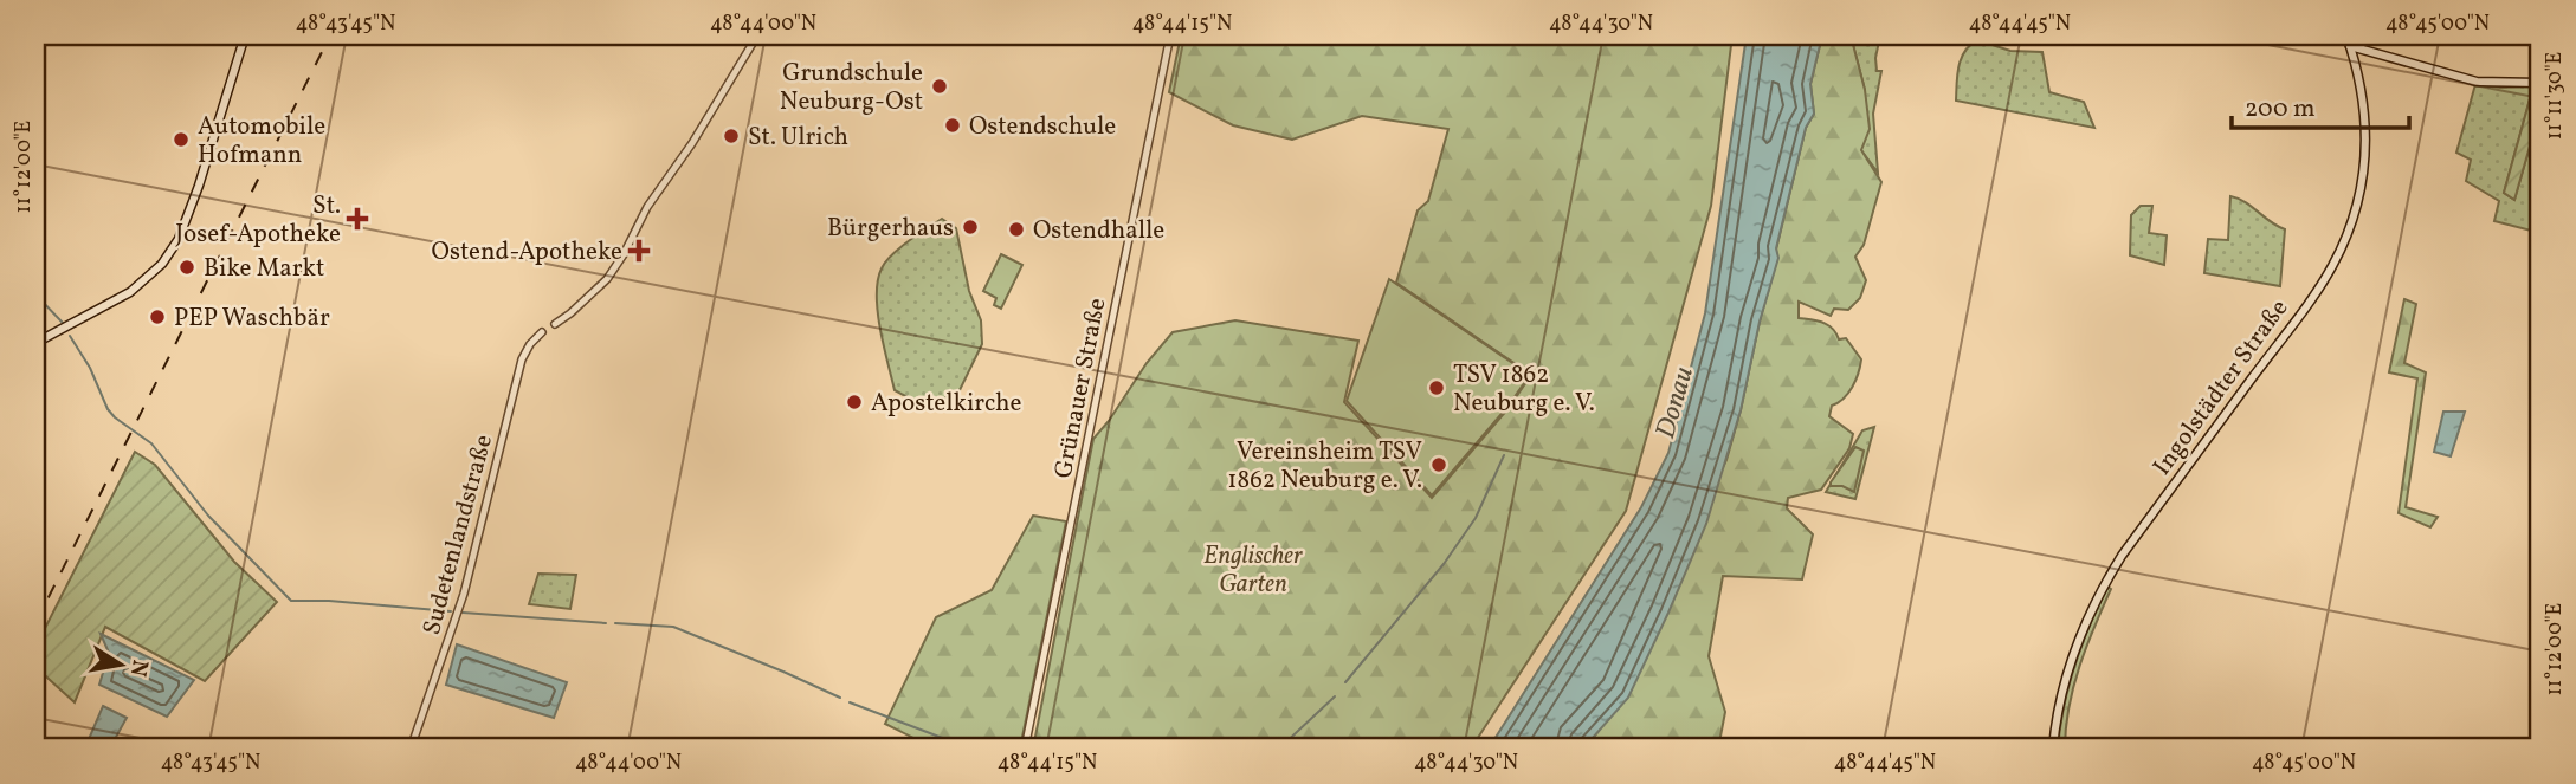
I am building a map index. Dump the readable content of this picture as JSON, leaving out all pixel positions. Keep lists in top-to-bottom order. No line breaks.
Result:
{"streets":{"main road":["Ingolstädter Straße"],"street":["Grünauer Straße","Sudetenlandstraße"]},"water":["Donau"],"parks":["Englischer Garten"],"places":{"other":["Grundschule Neuburg-Ost","Ostendschule","St. Ulrich","Automobile Hofmann","Bürgerhaus","Ostendhalle","Bike Markt","PEP Waschbär","TSV 1862 Neuburg e. V.","Apostelkirche","Vereinsheim TSV 1862 Neuburg e. V."],"health":["St. Josef-Apotheke","Ostend-Apotheke"]},"scale_bar":"200 m","north":"right","coordinates":["48°43'45\"N","48°44'00\"N","48°44'15\"N","48°44'30\"N","48°44'45\"N","48°45'00\"N","11°11'30\"E","11°12'00\"E"]}
